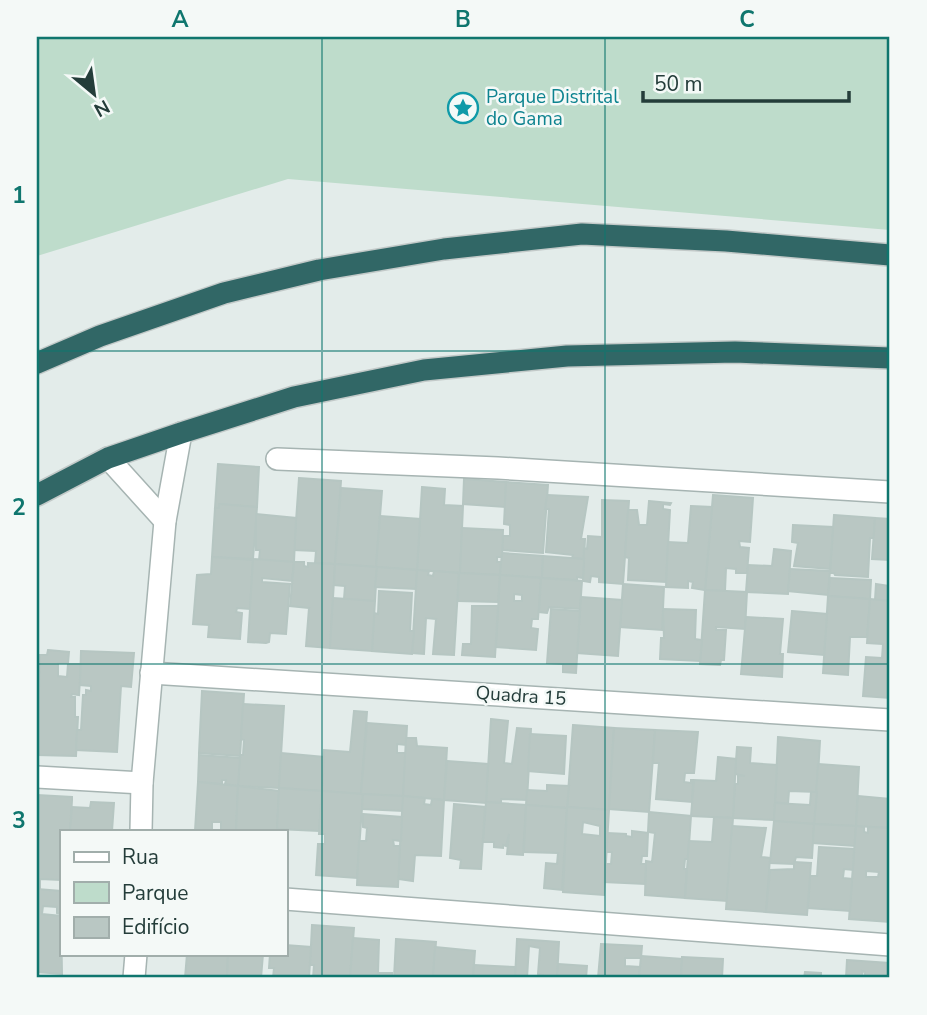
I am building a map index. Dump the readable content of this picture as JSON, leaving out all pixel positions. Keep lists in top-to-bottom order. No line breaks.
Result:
{"streets":{"street":["Quadra 15"]},"places":{"place":["Parque Distrital do Gama"]},"legend":["Rua","Parque","Edifício"],"scale_bar":"50 m","north":"bottom right","grid":{"columns":["A","B","C"],"rows":["1","2","3"]}}
